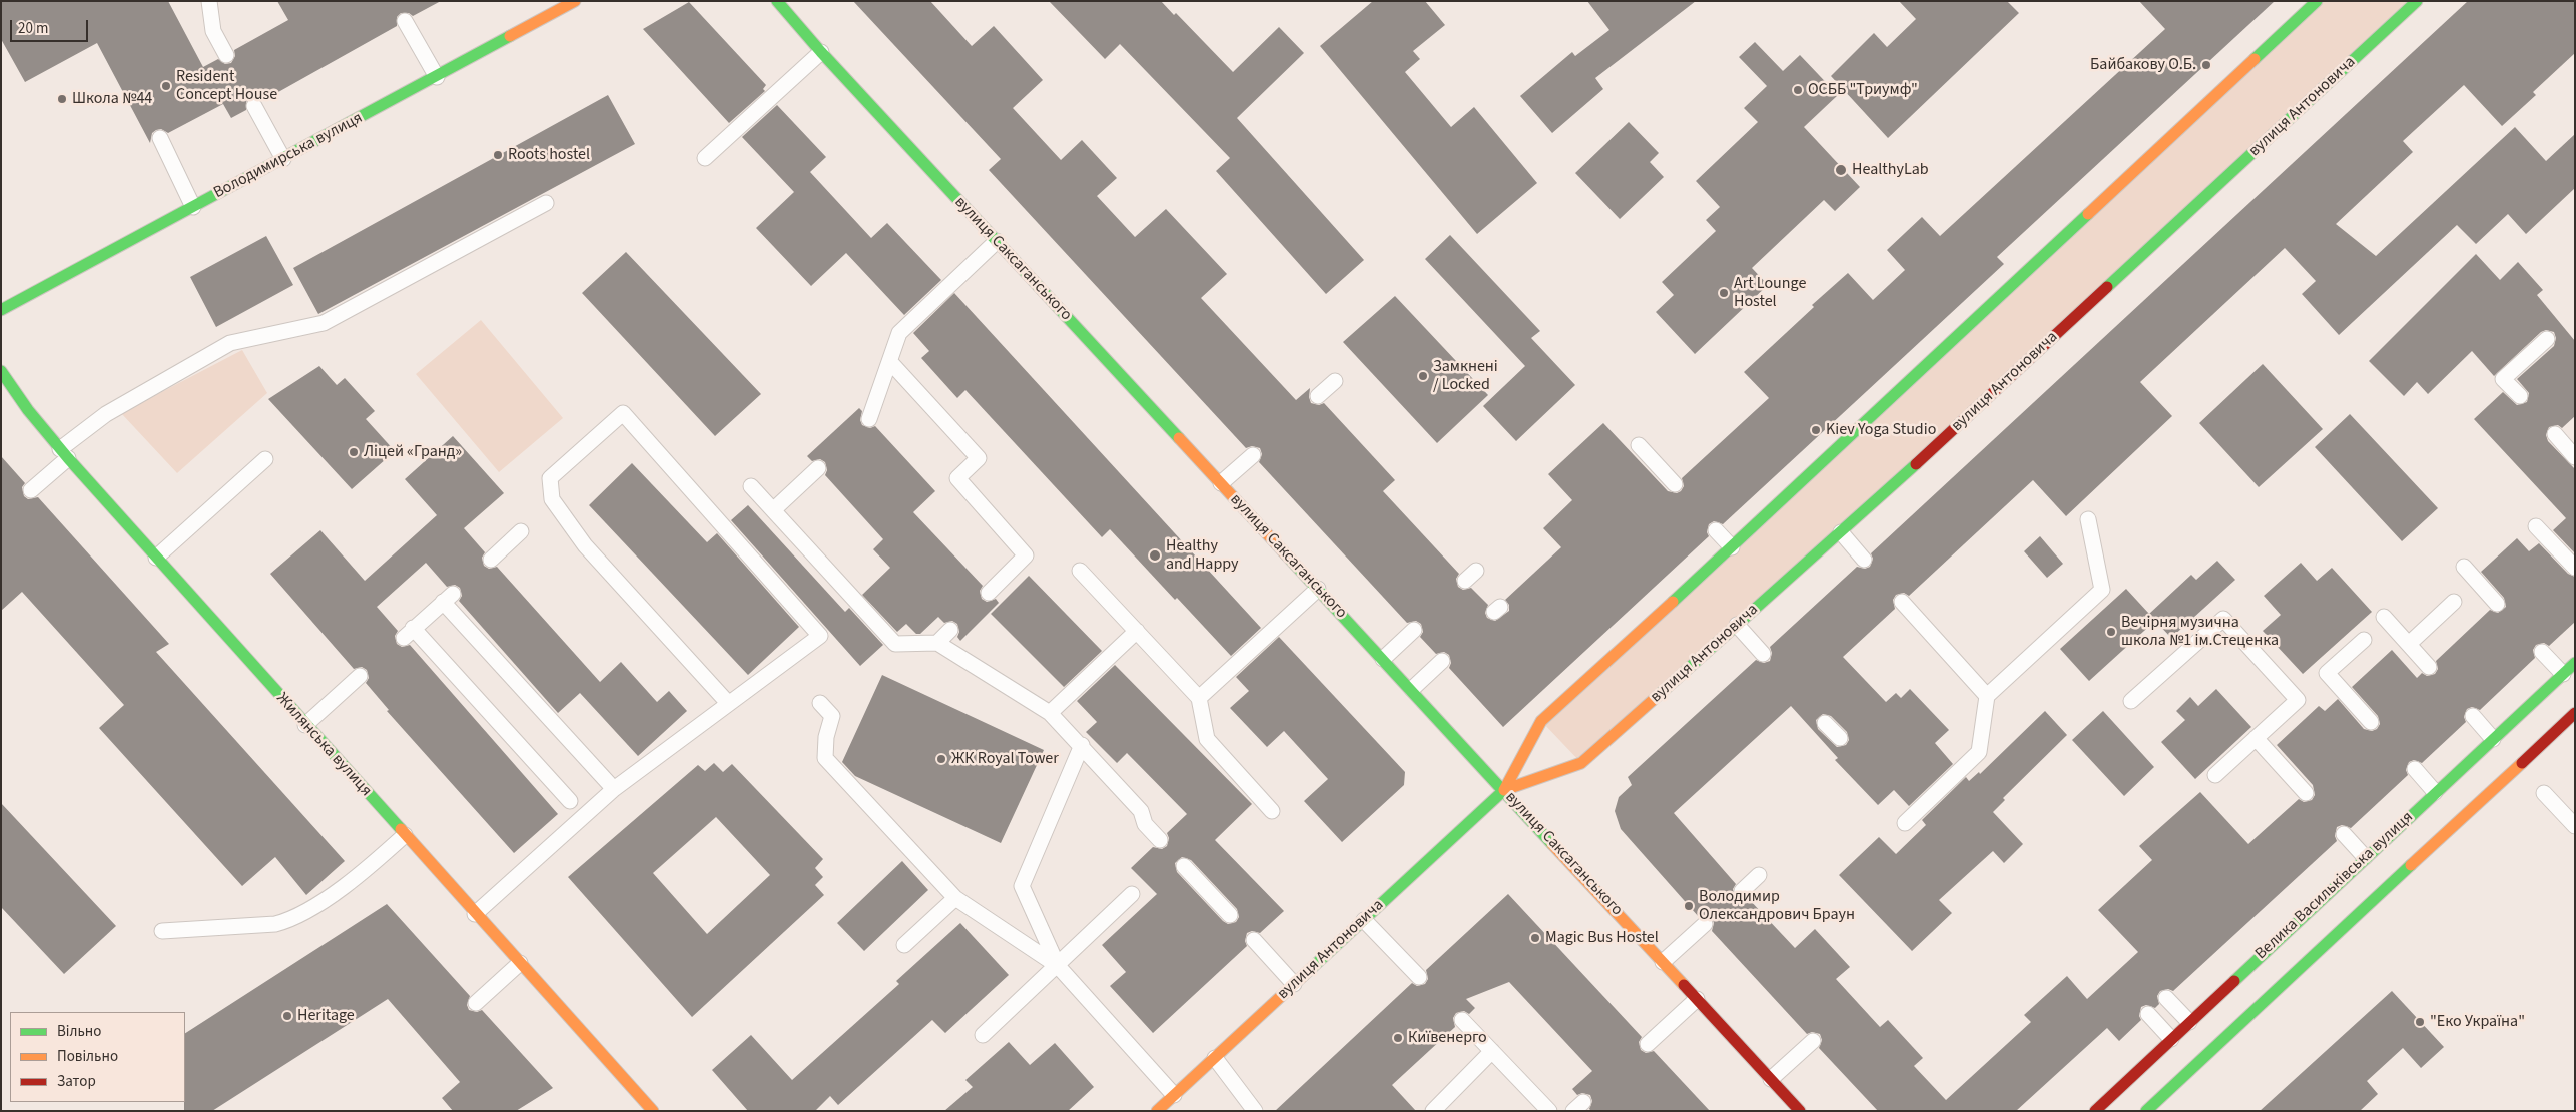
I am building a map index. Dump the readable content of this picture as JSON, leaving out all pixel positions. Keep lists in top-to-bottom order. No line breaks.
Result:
{"streets":{"main road":["вулиця Антоновича","Володимирська вулиця","вулиця Саксаганського","Жилянська вулиця","Велика Васильківська вулиця"]},"crossings":[["вулиця Антоновича","вулиця Саксаганського"]],"places":["Байбакову О.Б.","Resident Concept House","ОСББ \"Триумф\"","Школа №44","Roots hostel","HealthyLab","Art Lounge Hostel","Замкнені / Locked","Kiev Yoga Studio","Ліцей «Гранд»","Healthy and Happy","Вечірня музична школа №1 ім.Стеценка","ЖК Royal Tower","Володимир Олександрович Браун","Magic Bus Hostel","Heritage","\"Еко Україна\"","Київенерго"],"legend":["Вільно","Повільно","Затор"],"scale_bar":"20 m"}
